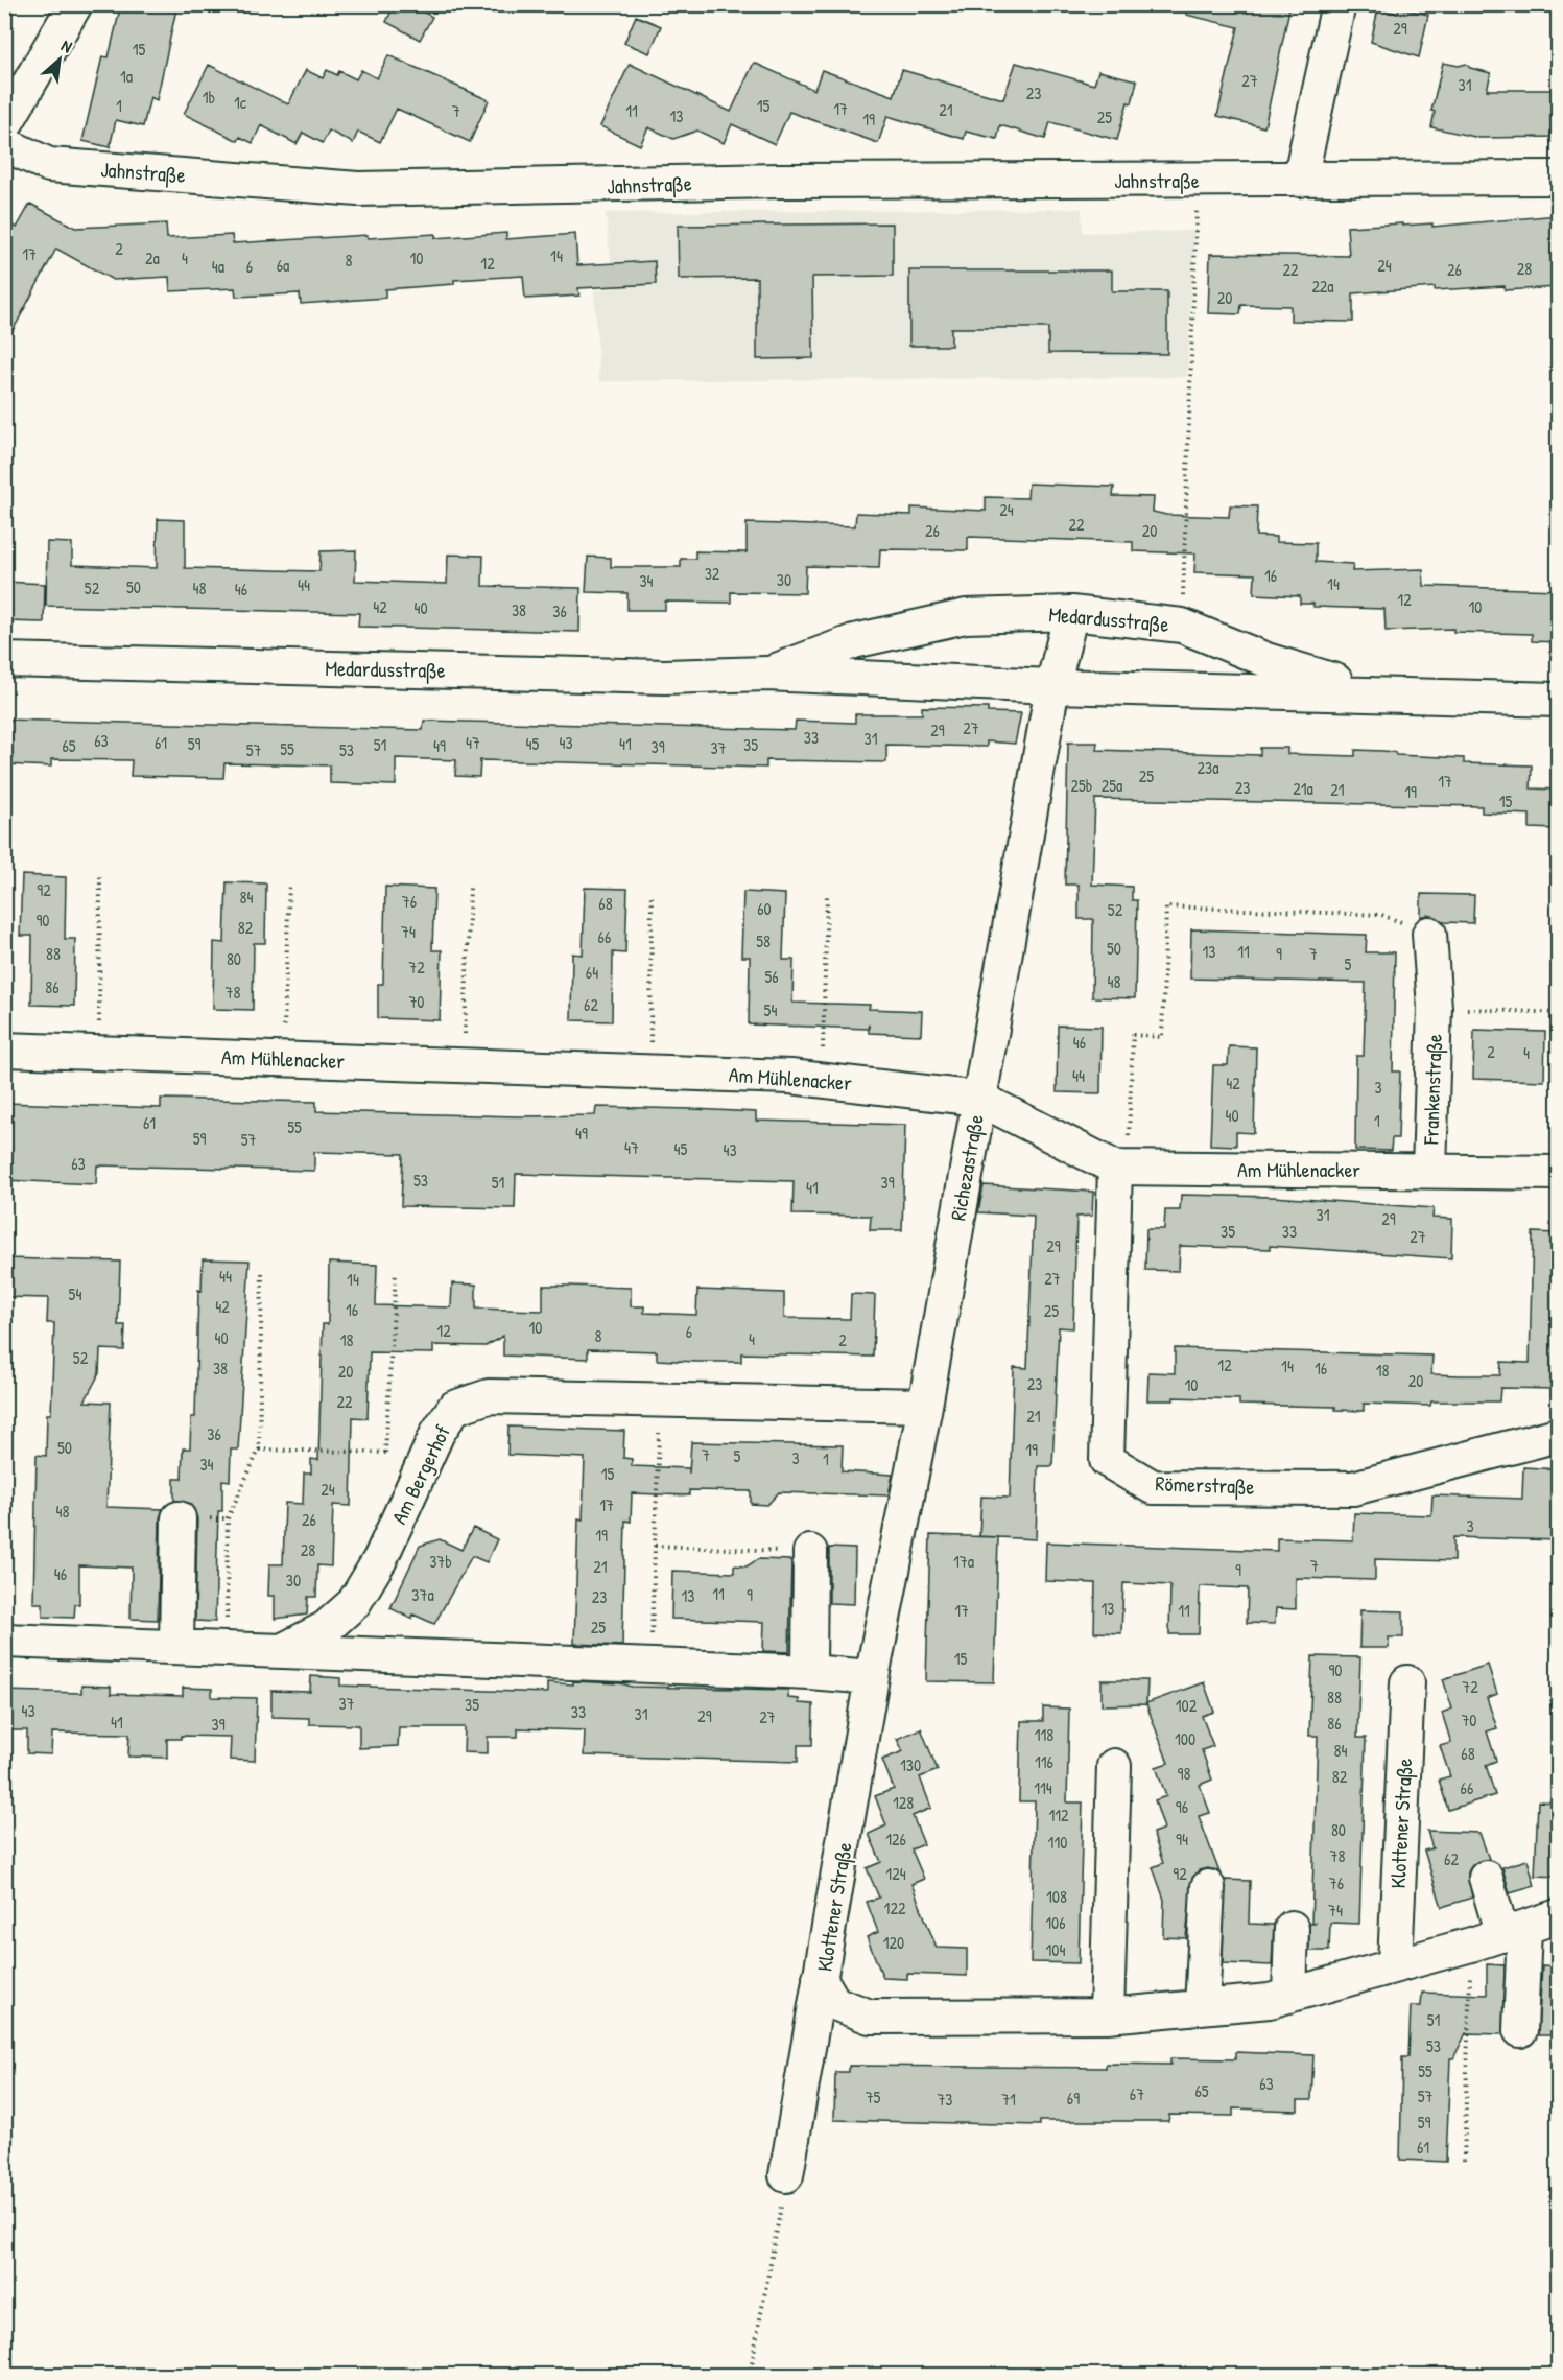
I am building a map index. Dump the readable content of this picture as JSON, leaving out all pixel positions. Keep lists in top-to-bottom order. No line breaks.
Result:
{"streets":{"street":["Jahnstraße","Medardusstraße","Am Mühlenacker","Frankenstraße","Richezastraße","Am Bergerhof","Römerstraße","Klottener Straße"]},"crossings":[["Medardusstraße","Richezastraße"],["Am Mühlenacker","Frankenstraße"],["Am Mühlenacker","Richezastraße"],["Am Mühlenacker","Römerstraße"],["Richezastraße","Am Bergerhof"],["Richezastraße","Klottener Straße"]],"house_numbers":["29","15","1a","27","31","23","1b","1c","1","15","17","21","7","11","13","25","19","2","17","14","2a","4","10","8","12","6a","24","4a","6","28","22","26","22a","20","24","22","26","20","32","16","30","34","14","44","50","52","48","46","12","42","10","40","38","36","27","29","33","31","63","61","47","43","59","45","41","51","35","65","49","39","37","55","57","53","23a","25","17","25b","25a","23","21a","21","19","15","92","84","76","68","60","52","90","82","74","66","58","50","13","11","88","9","7","80","5","72","64","56","48","86","78","70","62","54","46","2","4","44","42","3","40","1","61","55","49","59","57","47","45","43","63","53","51","39","41","31","29","35","33","27","29","44","27","14","54","42","16","25","10","12","6","8","40","4","18","2","52","12","14","38","16","18","20","20","23","10","22","21","36","50","19","7","5","3","1","34","15","24","17","48","26","3","19","28","37b","17a","7","21","9","46","30","11","37a","9","13","23","13","17","11","25","15","90","72","88","37","35","102","43","33","31","29","27","70","41","86","39","118","100","84","68","116","130","98","82","114","66","128","96","112","80","126","94","110","78","62","124","92","76","108","122","74","106","120","104","51","53","55","63","65","67","57","75","69","73","71","59","61"],"north":"top right"}
